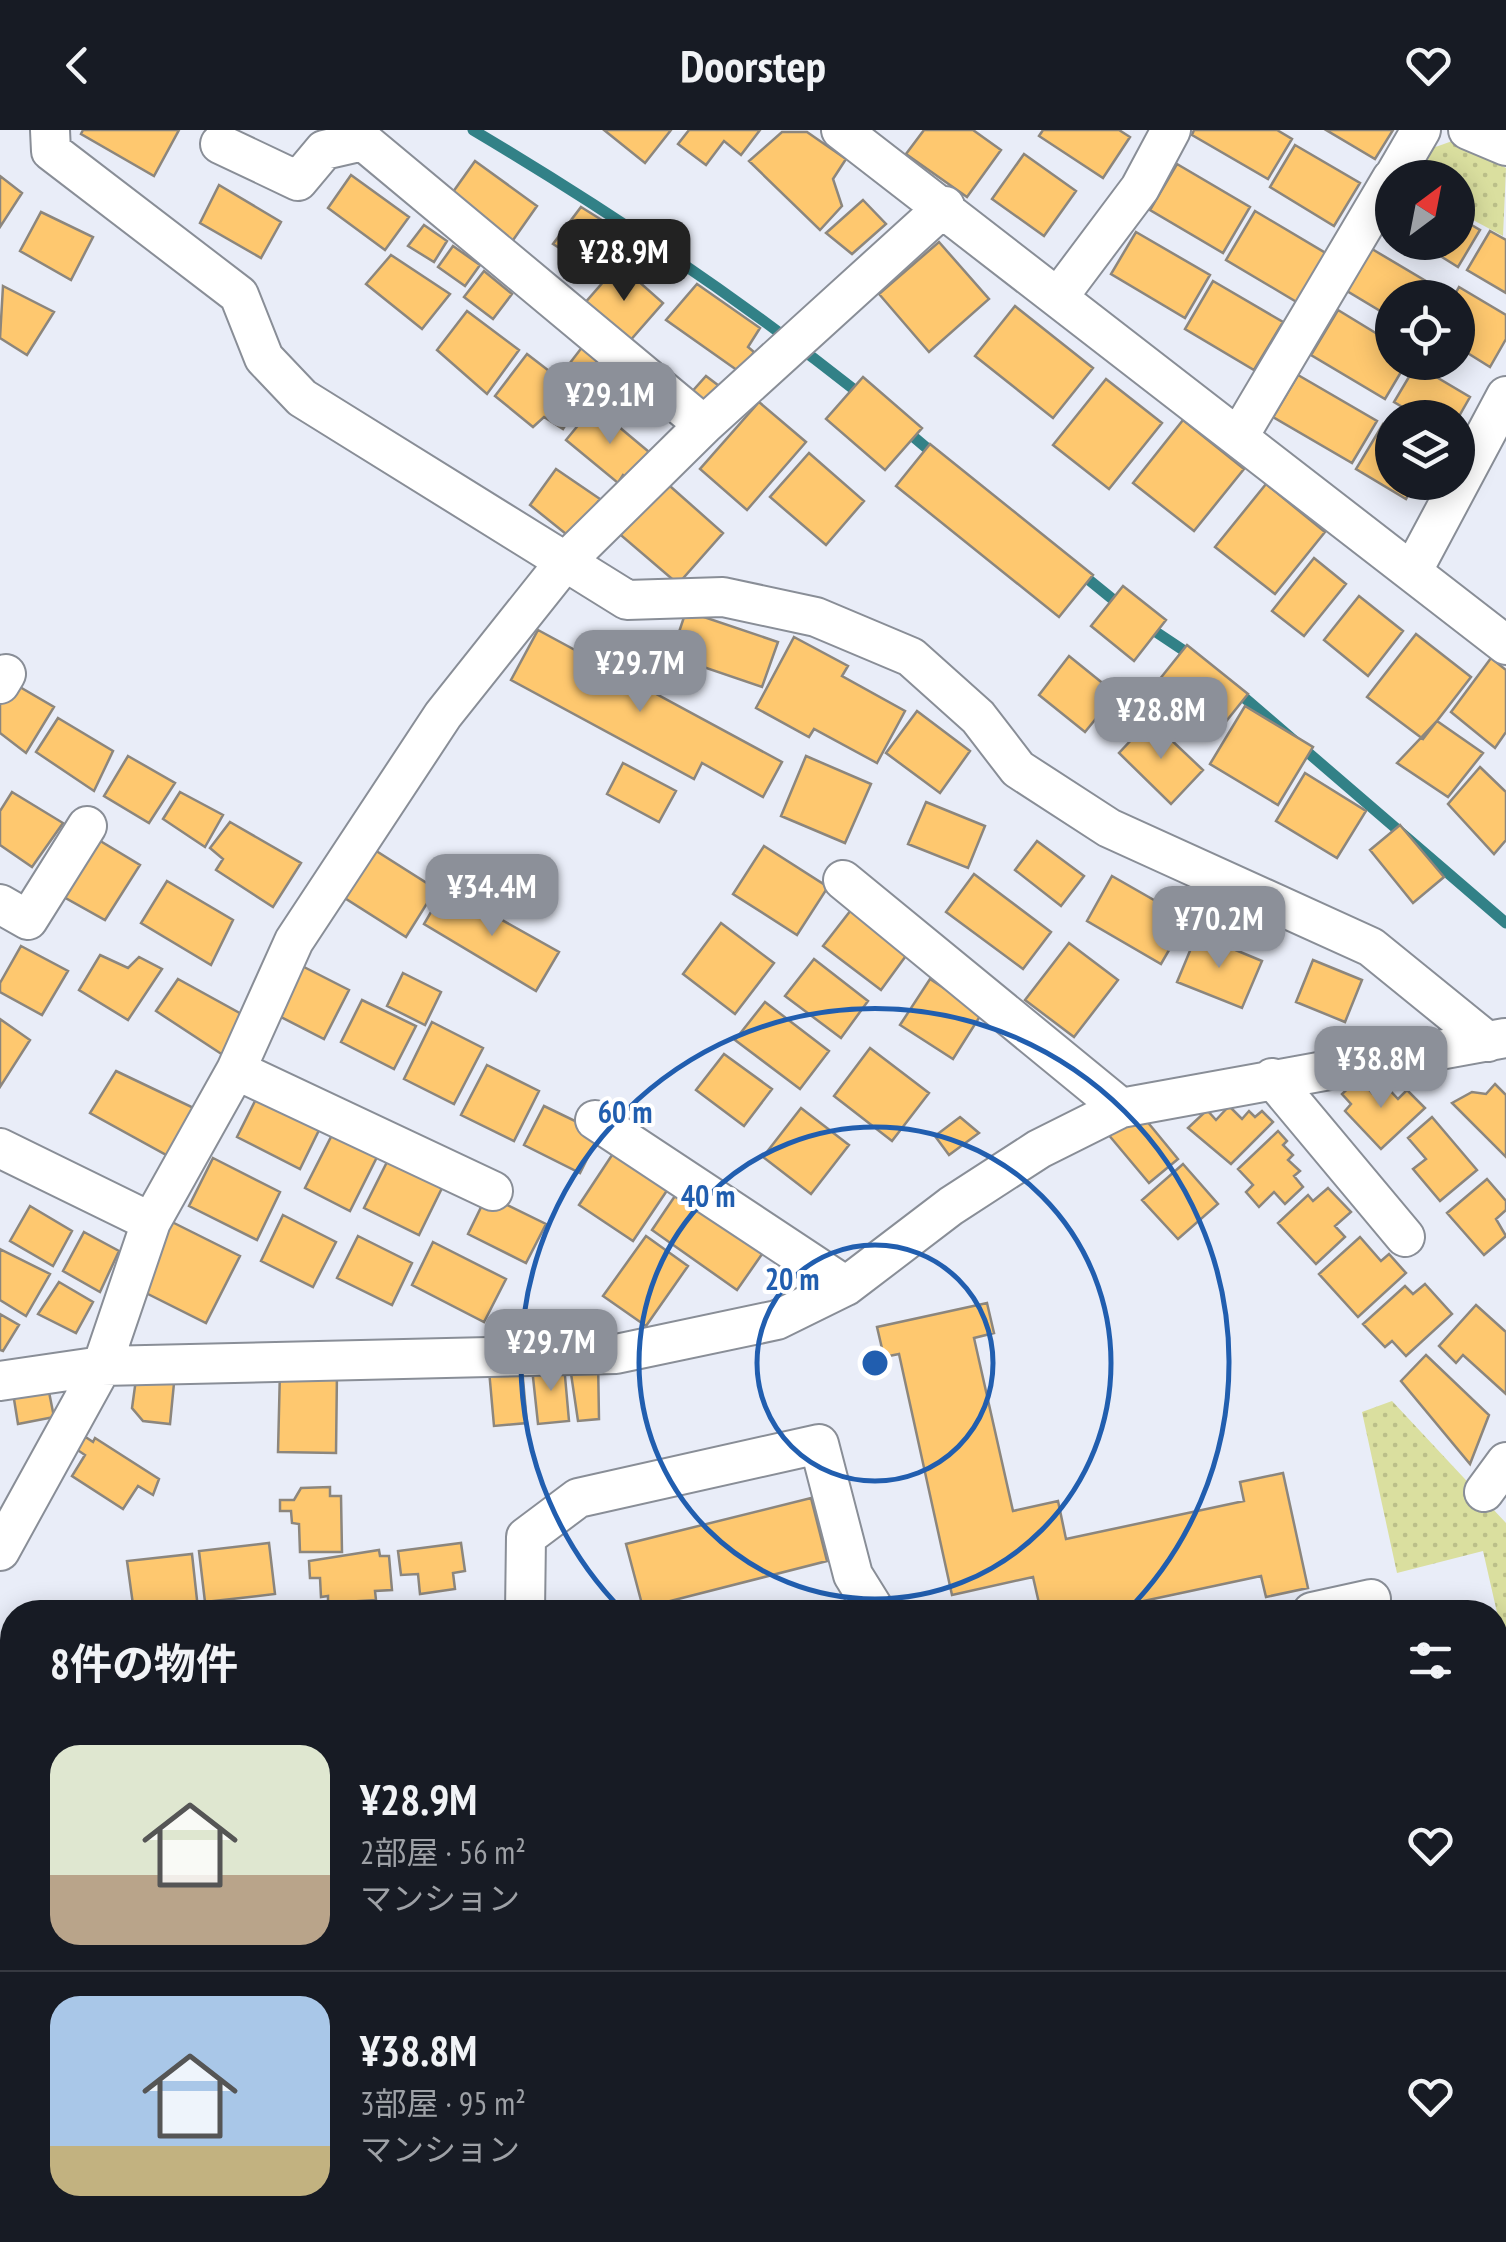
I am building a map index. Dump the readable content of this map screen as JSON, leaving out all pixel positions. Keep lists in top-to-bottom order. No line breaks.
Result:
{"north":"top right","page":{"header":"Doorstep","price":["¥28.9M","¥29.1M","¥29.7M","¥28.8M","¥34.4M","¥70.2M","¥38.8M","¥29.7M"],"heading":"8件の物件","list":[{"name":"¥28.9M","note":"2部屋 · 56 m² · マンション"},{"name":"¥38.8M","note":"3部屋 · 95 m² · マンション"}]},"rings":["60 m","40 m","20 m"]}
